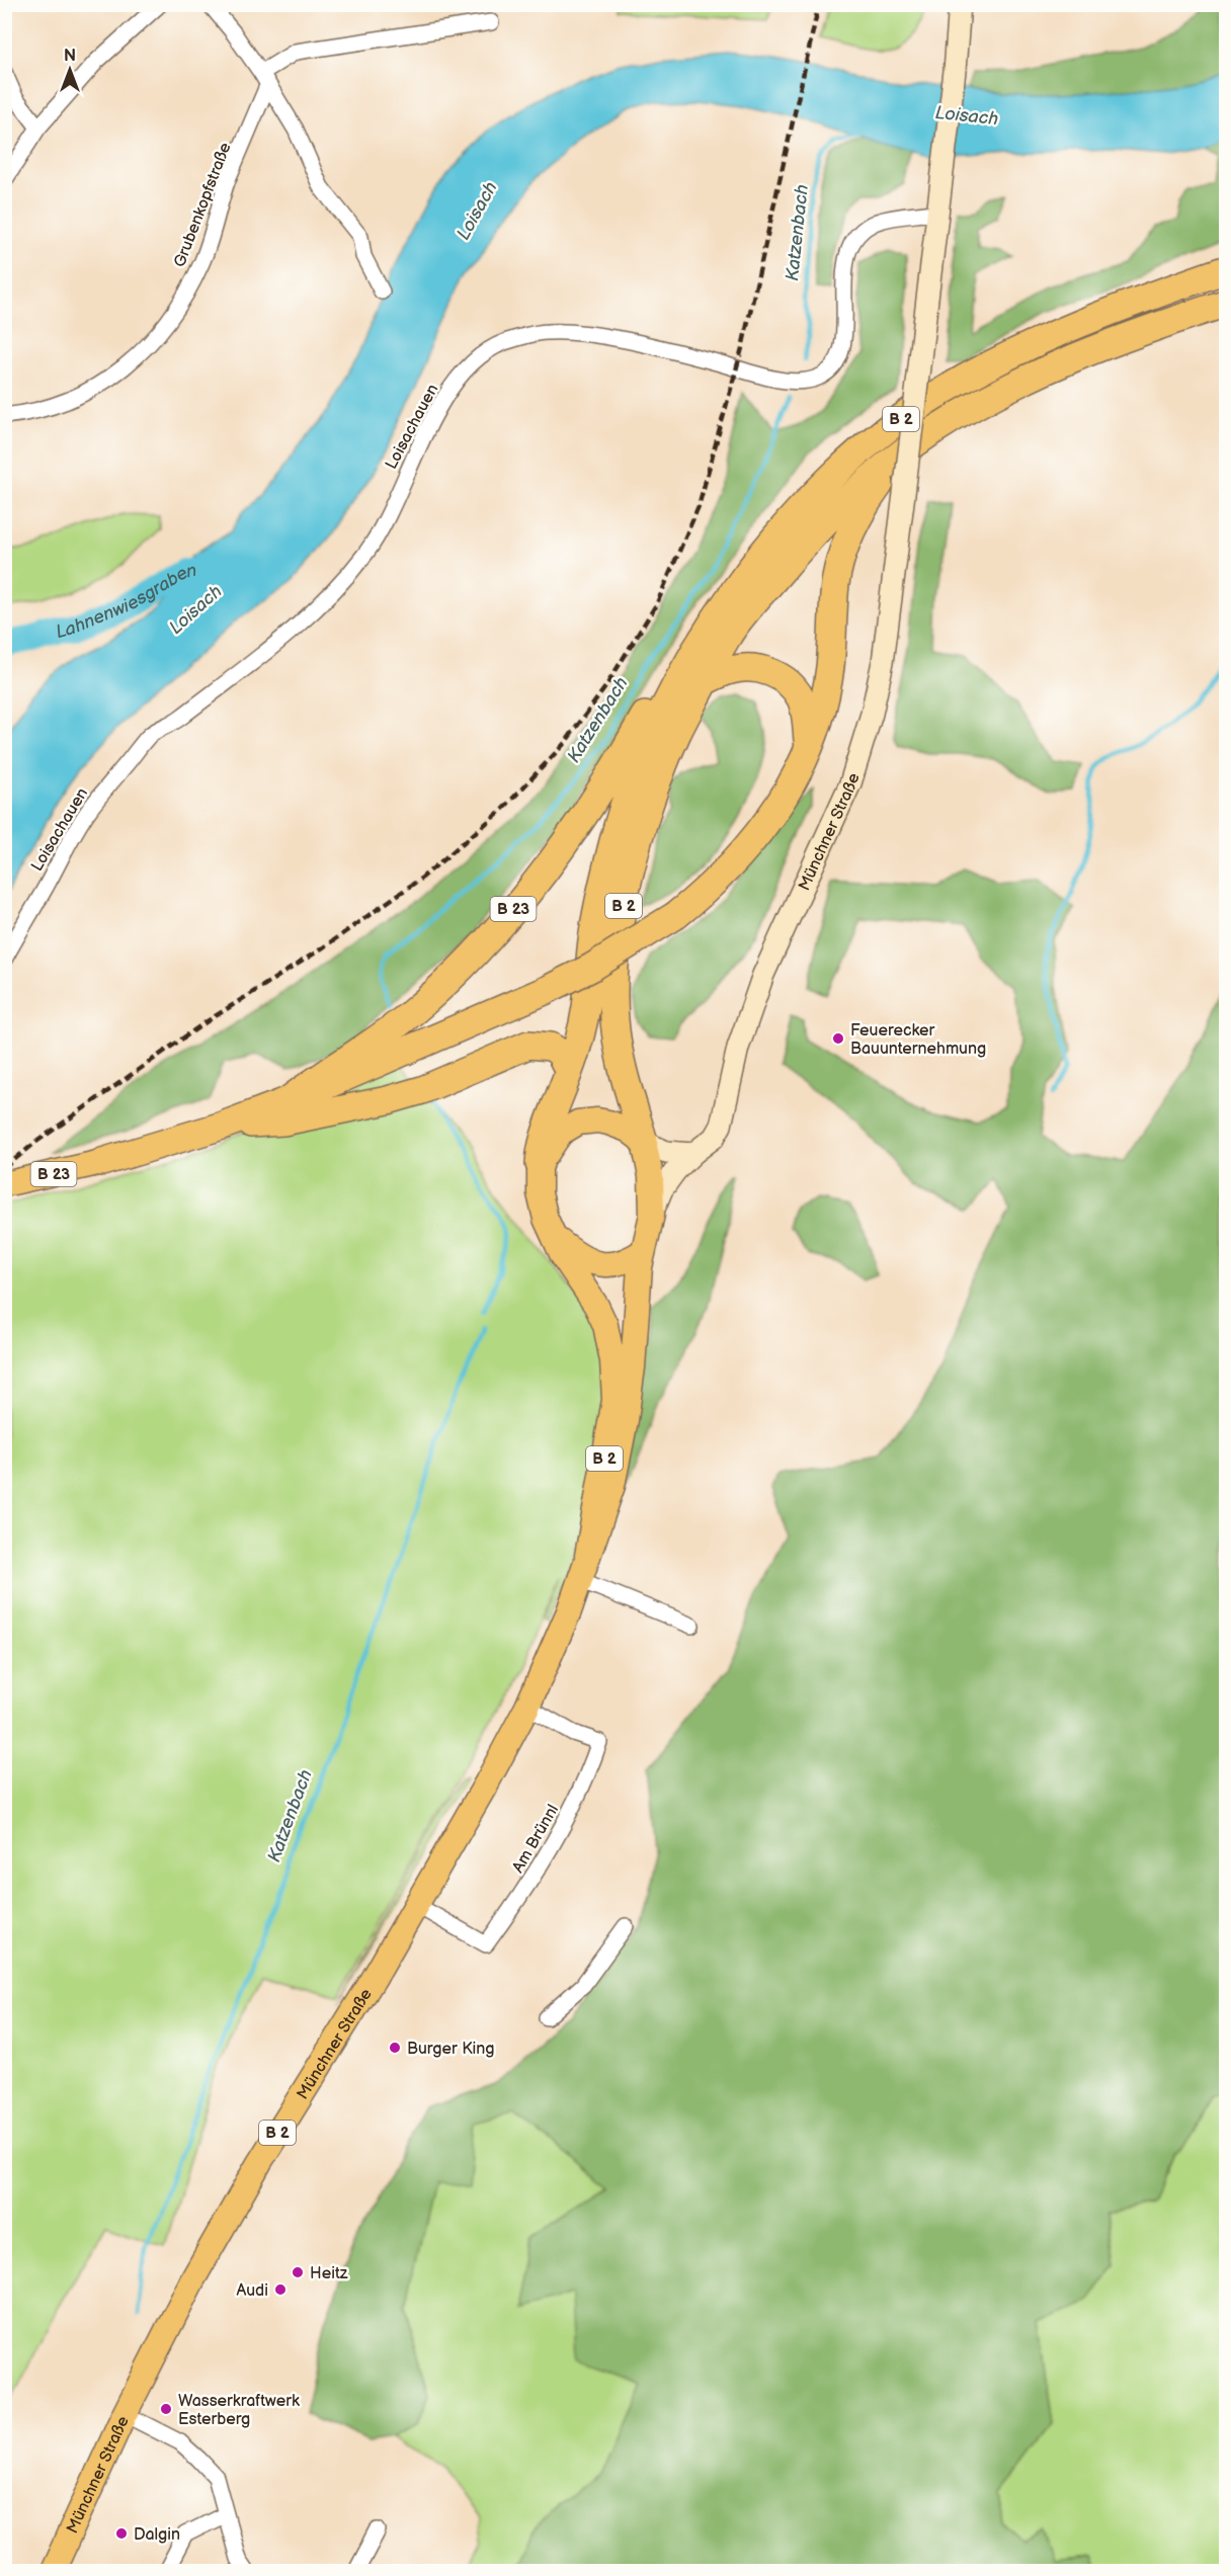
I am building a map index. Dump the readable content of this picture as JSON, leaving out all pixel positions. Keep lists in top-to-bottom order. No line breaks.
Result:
{"streets":{"highway":["B 2","B 23"],"main road":["Münchner Straße"],"street":["Grubenkopfstraße","Loisachauen","Am Brünnl"]},"crossings":[["B 2","Münchner Straße"],["B 2","B 23"],["Loisachauen","Münchner Straße"],["Münchner Straße","Am Brünnl"]],"water":["Loisach","Katzenbach","Lahnenwiesgraben"],"places":["Feuerecker Bauunternehmung","Burger King","Heitz","Audi","Wasserkraftwerk Esterberg","Dalgin"],"north":"top"}
